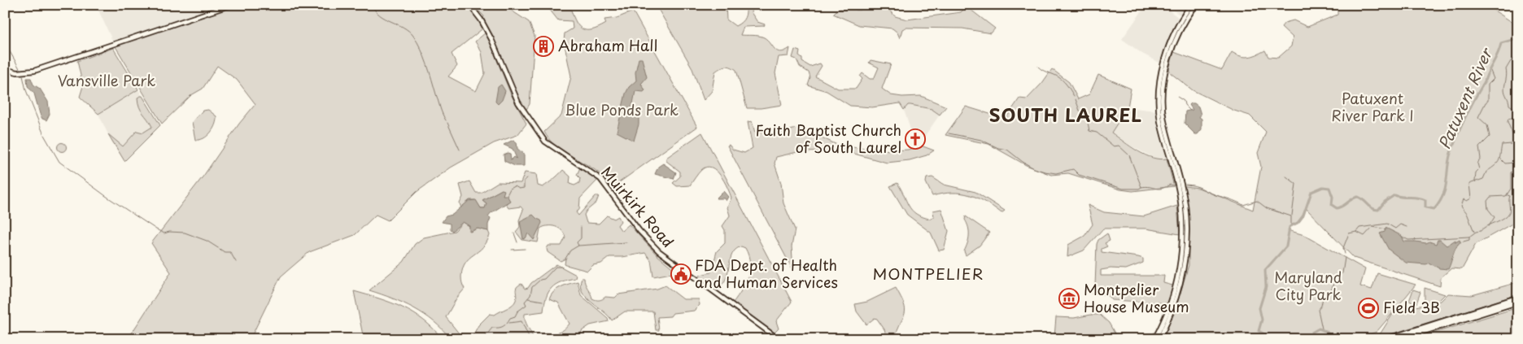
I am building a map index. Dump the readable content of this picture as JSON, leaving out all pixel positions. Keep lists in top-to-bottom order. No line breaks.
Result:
{"streets":{"main road":["Muirkirk Road"]},"districts":["SOUTH LAUREL","MONTPELIER"],"water":["Patuxent River"],"parks":["Vansville Park","Patuxent River Park I","Blue Ponds Park","Maryland City Park"],"places":{"building":["Abraham Hall"],"church":["Faith Baptist Church of South Laurel"],"public building":["FDA Dept. of Health and Human Services"],"museum":["Montpelier House Museum"],"sports":["Field 3B"]}}
